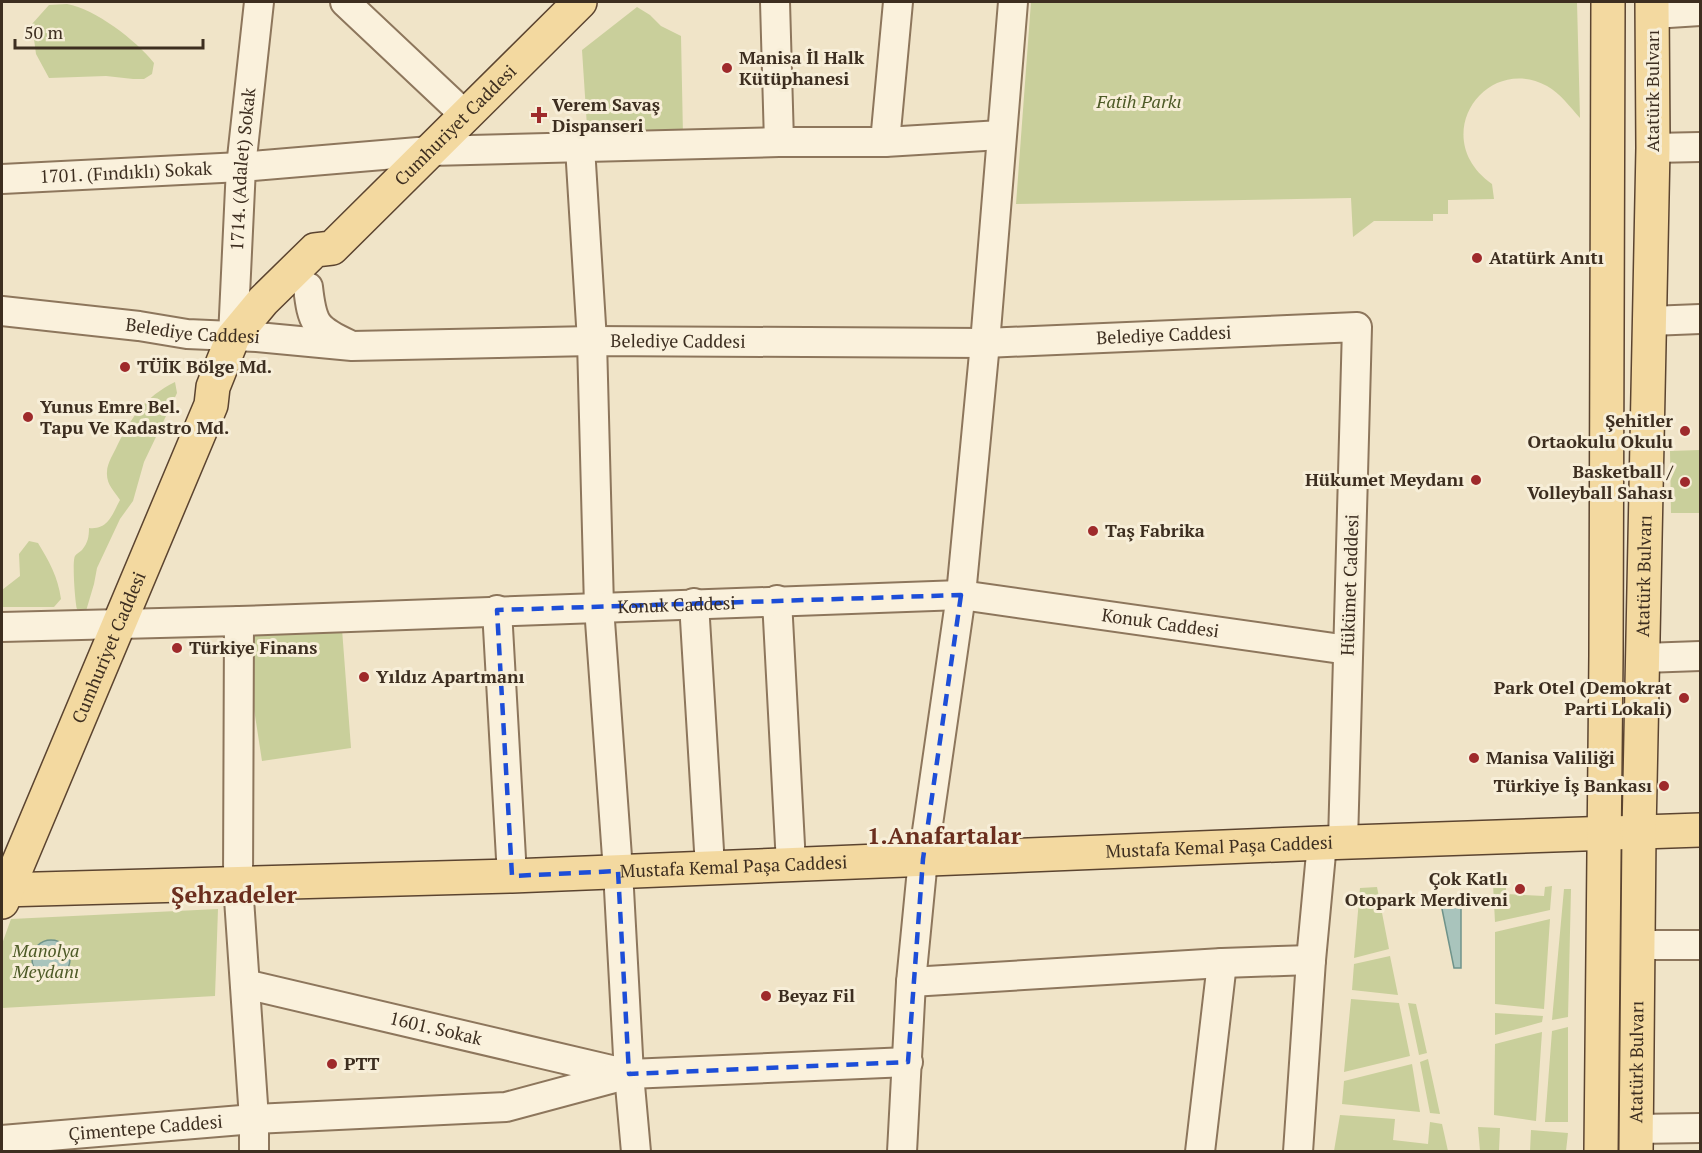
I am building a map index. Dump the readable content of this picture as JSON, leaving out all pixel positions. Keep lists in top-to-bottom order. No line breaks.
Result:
{"streets":{"main road":["Atatürk Bulvarı","Cumhuriyet Caddesi","Mustafa Kemal Paşa Caddesi"],"street":["1714. (Adalet) Sokak","1701. (Fındıklı) Sokak","Belediye Caddesi","Hükümet Caddesi","Konuk Caddesi","1601. Sokak","Çimentepe Caddesi"]},"crossings":[["Atatürk Bulvarı","Mustafa Kemal Paşa Caddesi"],["Cumhuriyet Caddesi","1714. (Adalet) Sokak"],["Cumhuriyet Caddesi","1701. (Fındıklı) Sokak"],["Cumhuriyet Caddesi","Belediye Caddesi"],["Cumhuriyet Caddesi","Konuk Caddesi"],["Cumhuriyet Caddesi","Mustafa Kemal Paşa Caddesi"],["1714. (Adalet) Sokak","1701. (Fındıklı) Sokak"],["1714. (Adalet) Sokak","Belediye Caddesi"],["Belediye Caddesi","Hükümet Caddesi"],["Hükümet Caddesi","Konuk Caddesi"],["Hükümet Caddesi","Mustafa Kemal Paşa Caddesi"],["1601. Sokak","Çimentepe Caddesi"]],"districts":["1.Anafartalar","Şehzadeler"],"parks":["Fatih Parkı","Manolya Meydanı"],"places":{"other":["Manisa İl Halk Kütüphanesi","Atatürk Anıtı","TÜİK Bölge Md.","Yunus Emre Bel. Tapu Ve Kadastro Md.","Şehitler Ortaokulu Okulu","Hükumet Meydanı","Basketball / Volleyball Sahası","Taş Fabrika","Türkiye Finans","Yıldız Apartmanı","Park Otel (Demokrat Parti Lokali)","Manisa Valiliği","Türkiye İş Bankası","Çok Katlı Otopark Merdiveni","Beyaz Fil","PTT"],"health":["Verem Savaş Dispanseri"]},"scale_bar":"50 m"}
